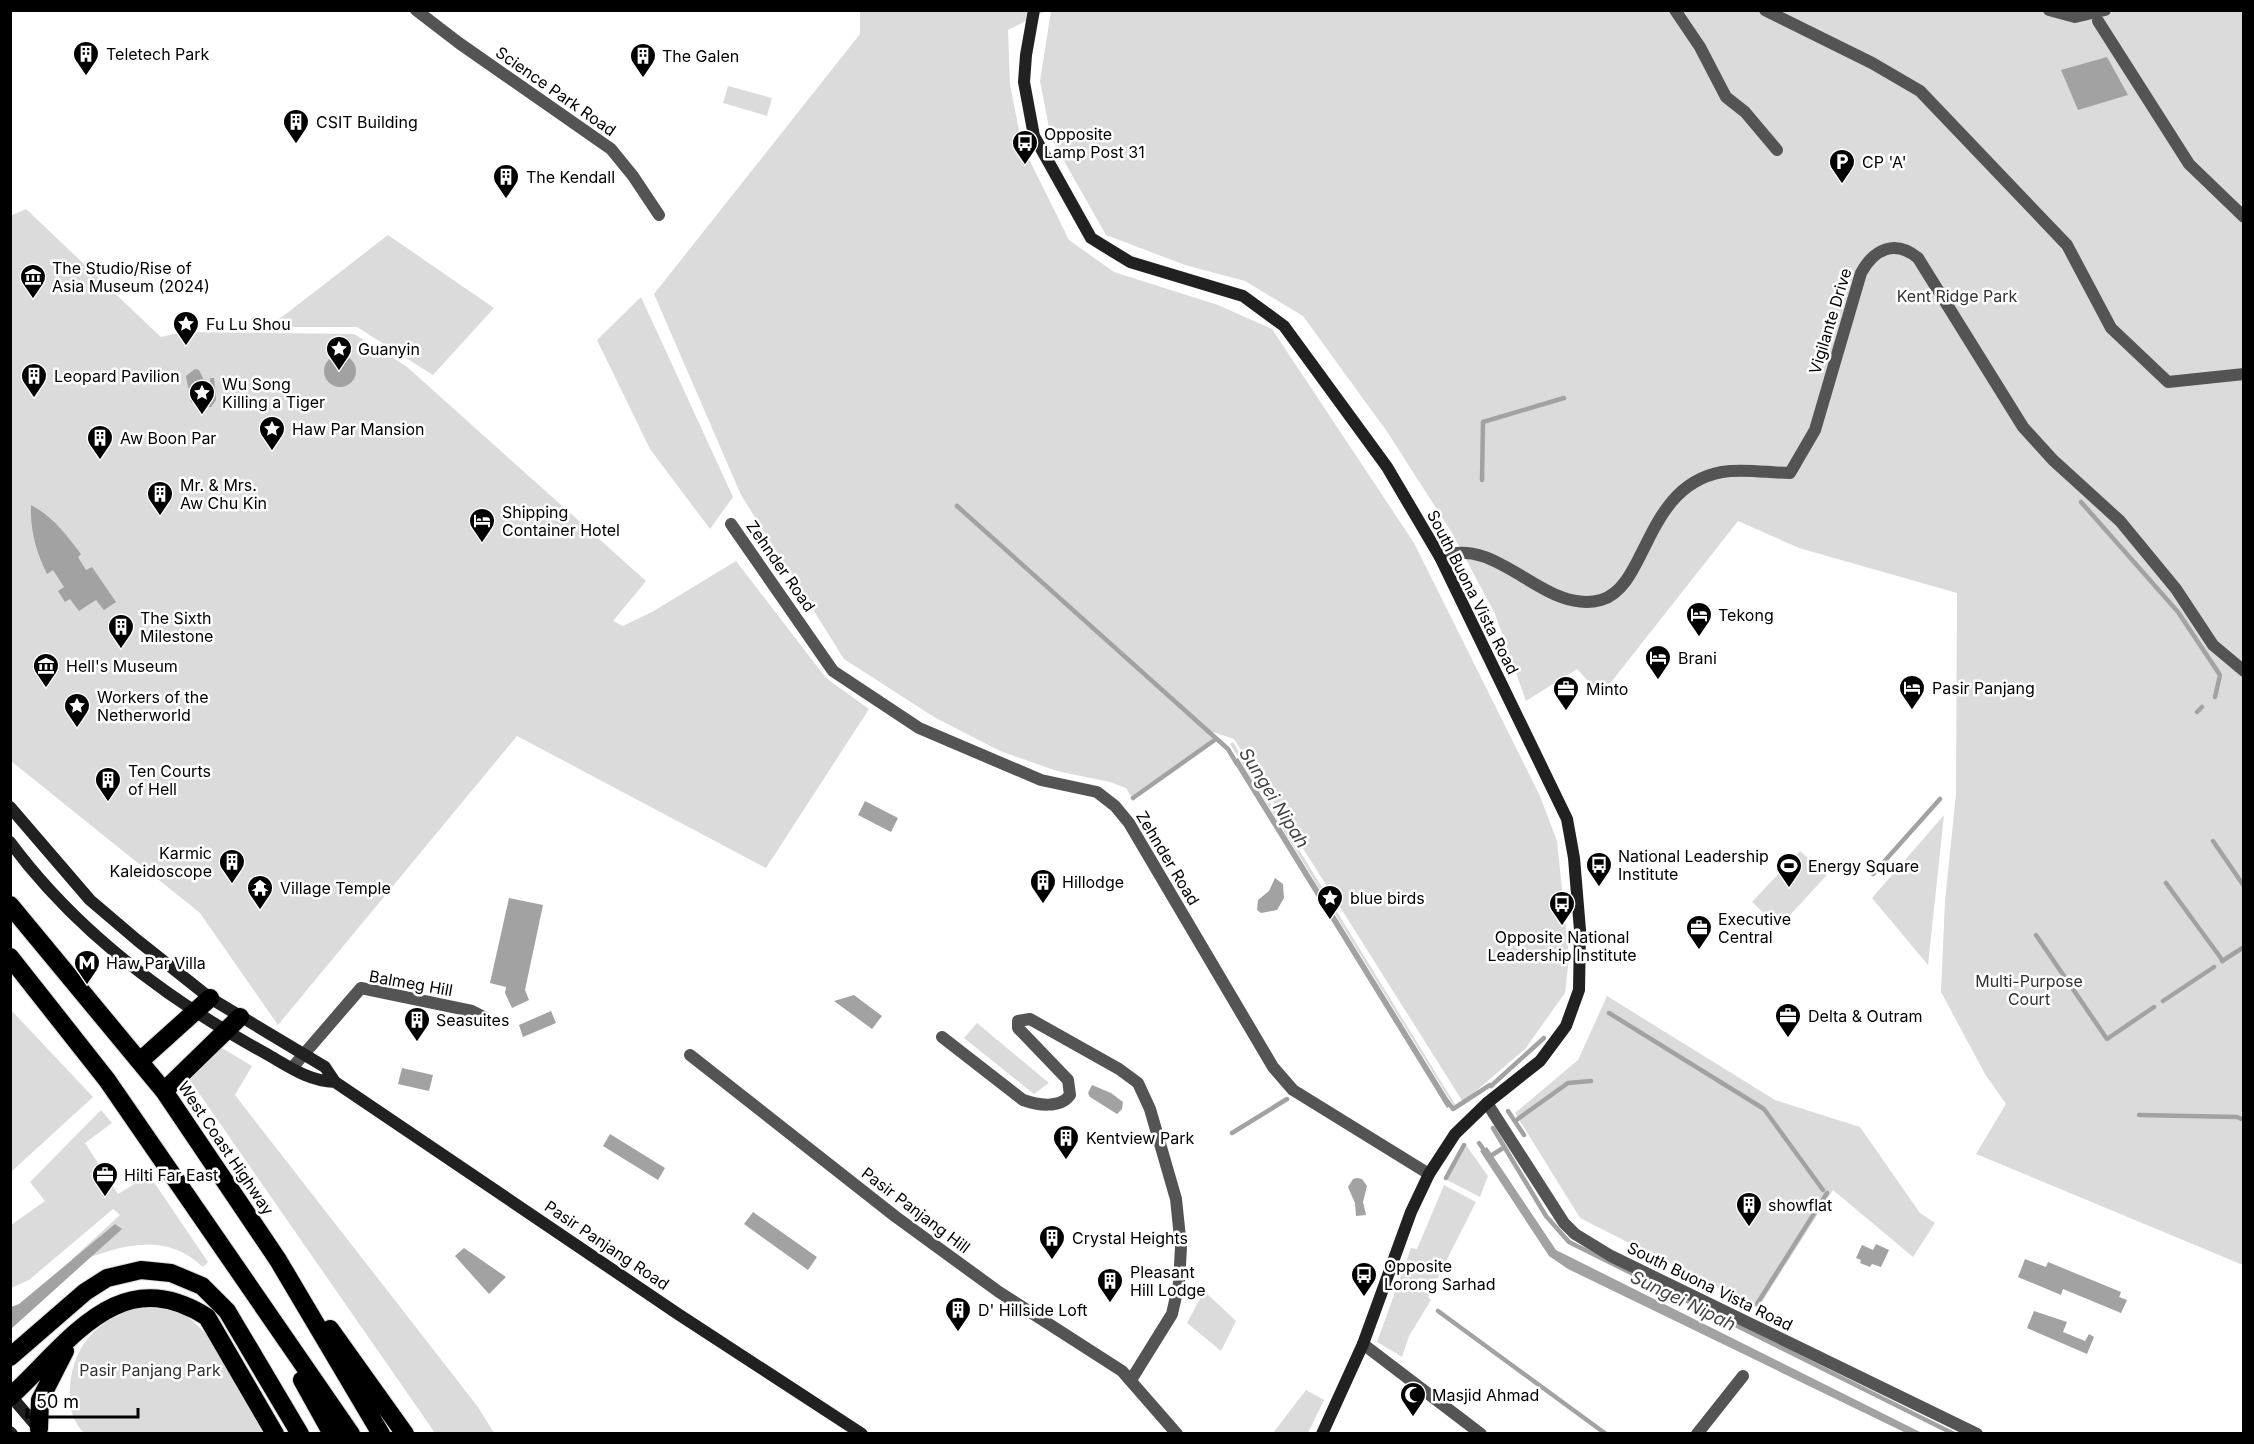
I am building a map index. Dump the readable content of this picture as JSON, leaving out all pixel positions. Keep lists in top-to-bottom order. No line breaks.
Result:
{"streets":{"highway":["West Coast Highway"],"street":["Science Park Road","Vigilante Drive","Zehnder Road","South Buona Vista Road","Balmeg Hill","Pasir Panjang Hill","Pasir Panjang Road"]},"crossings":[["Vigilante Drive","South Buona Vista Road"],["Zehnder Road","South Buona Vista Road"],["Balmeg Hill","Pasir Panjang Road"]],"water":["Sungei Nipah"],"parks":["Kent Ridge Park","Multi-Purpose Court","Pasir Panjang Park"],"places":{"building":["Teletech Park","The Galen","CSIT Building","The Kendall","Leopard Pavilion","Aw Boon Par","Mr. & Mrs. Aw Chu Kin","The Sixth Milestone","Ten Courts of Hell","Karmic Kaleidoscope","Hillodge","Seasuites","Kentview Park","showflat","Crystal Heights","Pleasant Hill Lodge","D' Hillside Loft"],"bus stop":["Opposite Lamp Post 31","National Leadership Institute","Opposite National Leadership Institute","Opposite Lorong Sarhad"],"parking":["CP 'A'"],"museum":["The Studio/Rise of Asia Museum (2024)","Hell's Museum"],"place":["Fu Lu Shou","Guanyin","Wu Song Killing a Tiger","Haw Par Mansion","Workers of the Netherworld","blue birds"],"hotel":["Shipping Container Hotel","Tekong","Brani","Pasir Panjang"],"office":["Minto","Executive Central","Delta & Outram","Hilti Far East"],"sports":["Energy Square"],"temple":["Village Temple"],"metro station":["Haw Par Villa"],"mosque":["Masjid Ahmad"]},"scale_bar":"50 m"}
